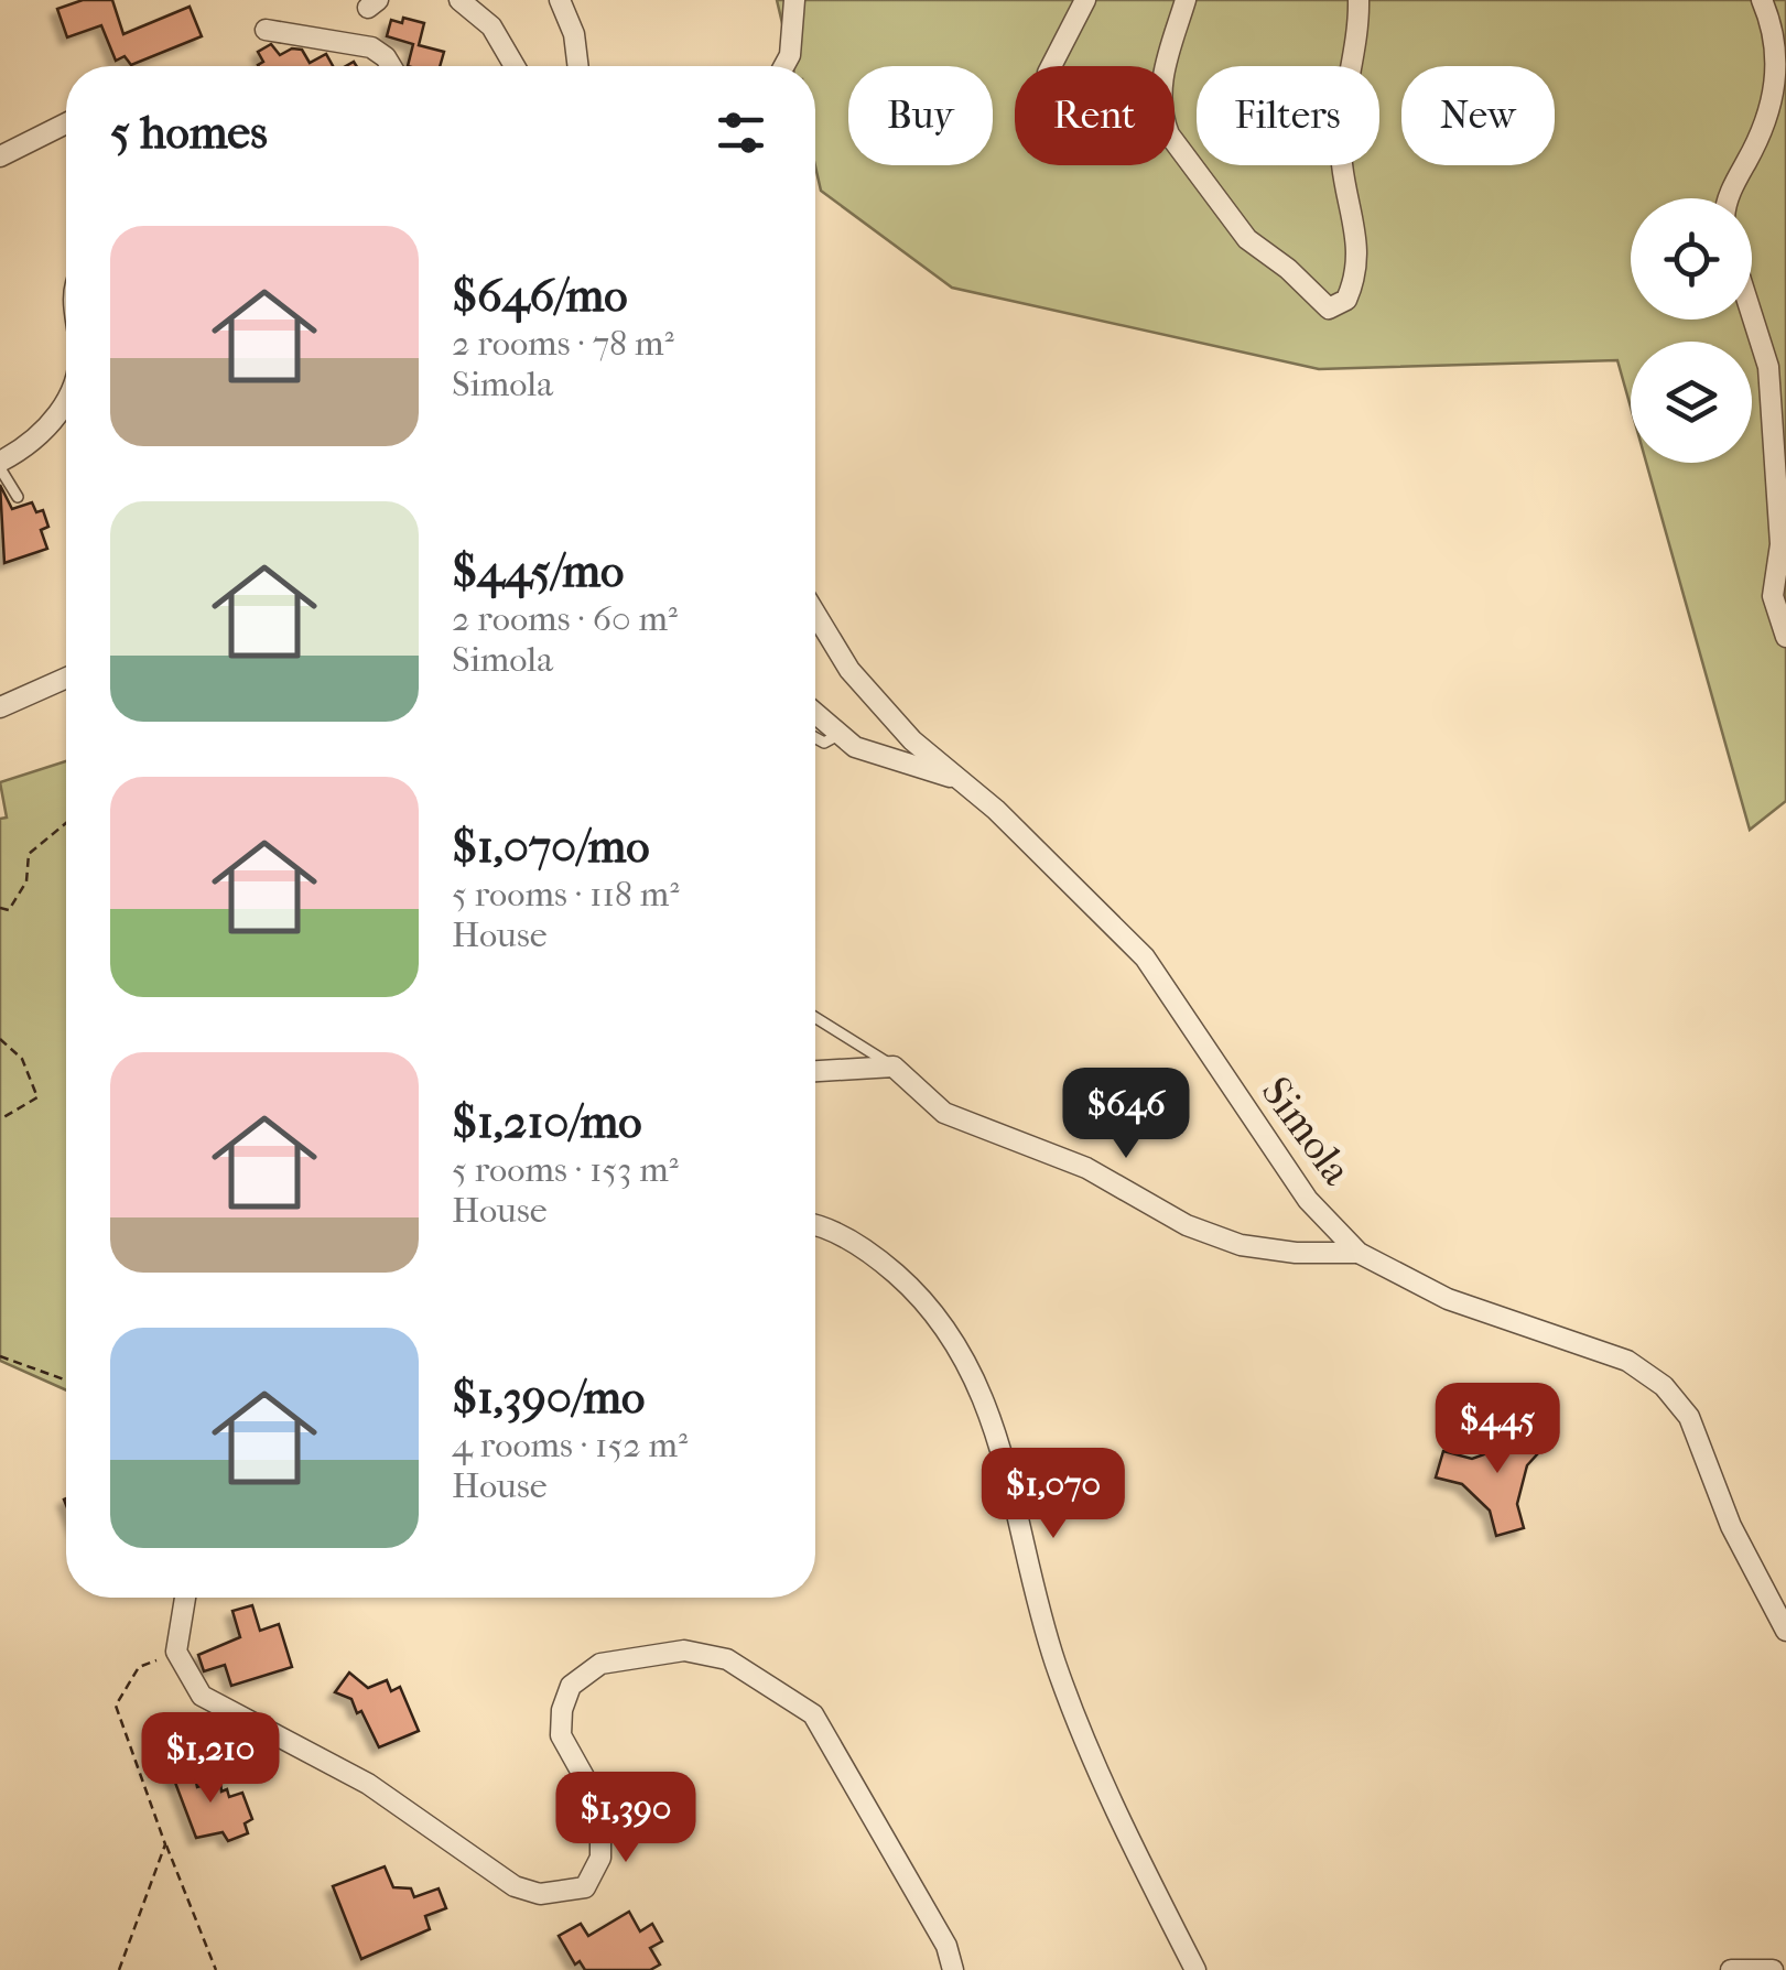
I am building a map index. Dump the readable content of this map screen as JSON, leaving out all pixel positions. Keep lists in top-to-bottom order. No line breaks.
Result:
{"streets":{"street":["Simola"]},"page":{"chip":["Buy","Rent","Filters","New"],"heading":"5 homes","list":[{"name":"$646/mo","note":"2 rooms · 78 m² · Simola"},{"name":"$445/mo","note":"2 rooms · 60 m² · Simola"},{"name":"$1,070/mo","note":"5 rooms · 118 m² · House"},{"name":"$1,210/mo","note":"5 rooms · 153 m² · House"},{"name":"$1,390/mo","note":"4 rooms · 152 m² · House"}],"price":["$646","$445","$1,070","$1,210","$1,390"]}}
